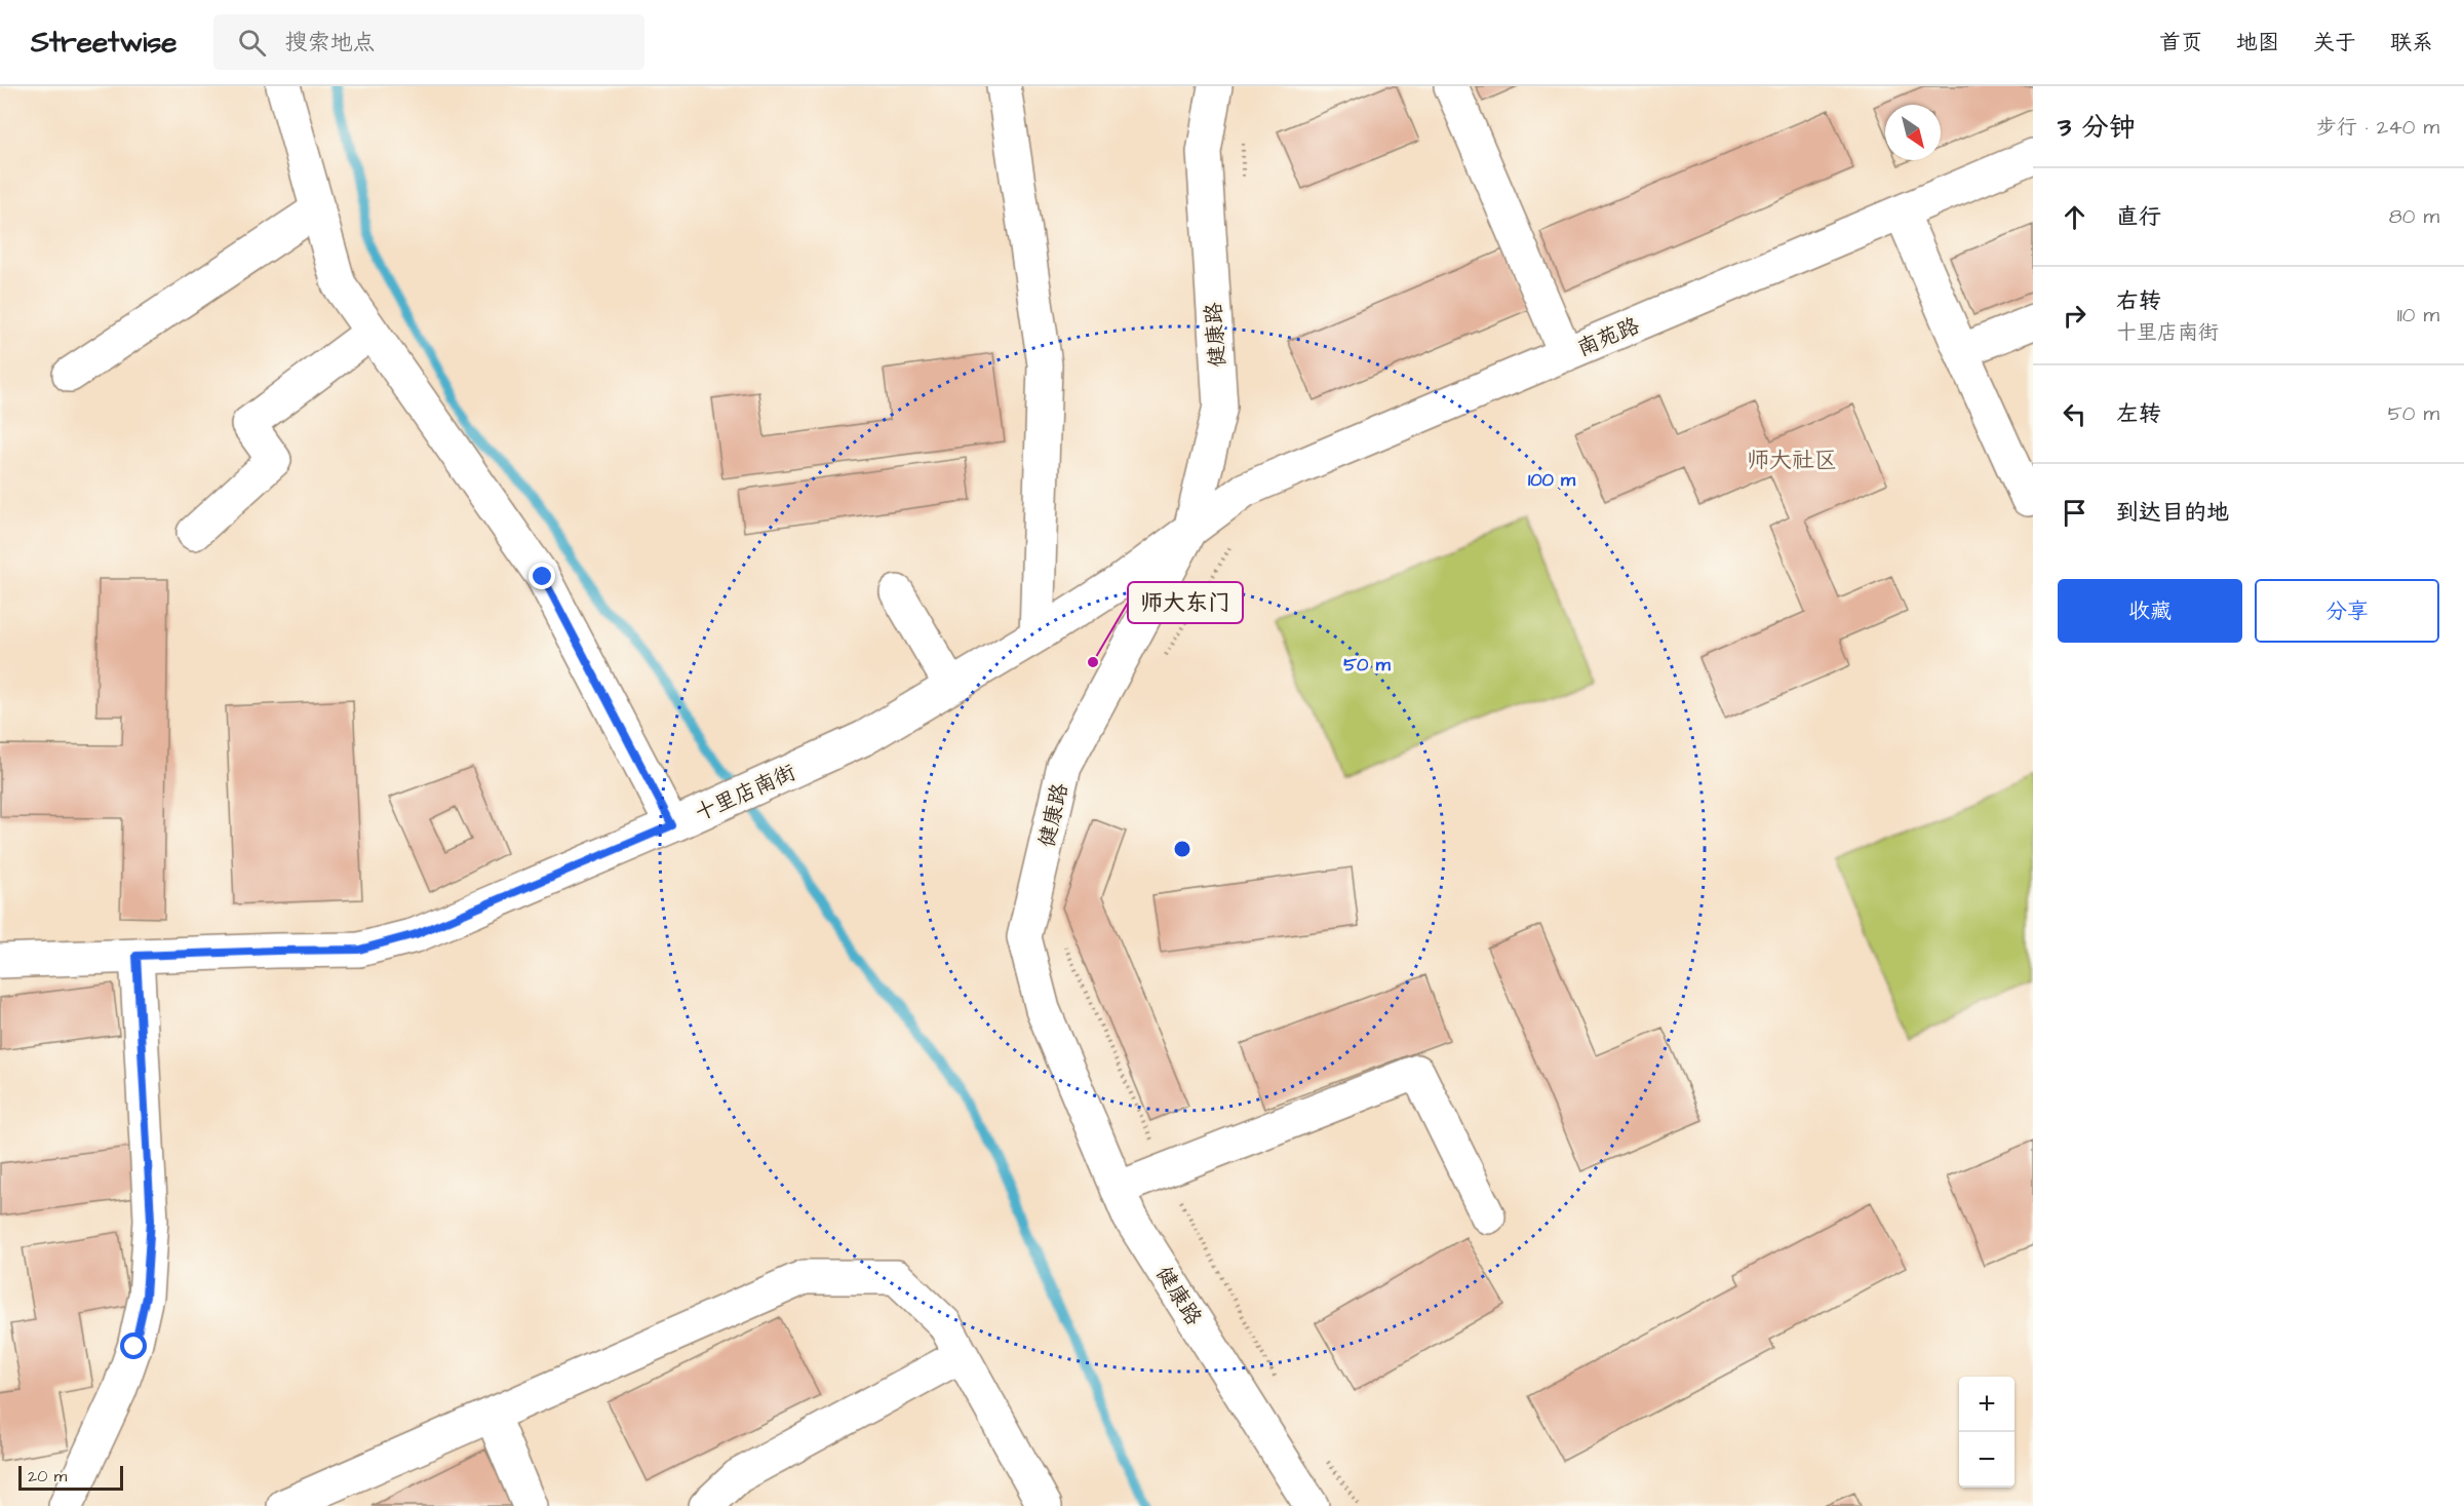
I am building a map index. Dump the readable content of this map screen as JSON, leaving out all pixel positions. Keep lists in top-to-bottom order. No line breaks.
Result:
{"streets":{"street":["健康路","南苑路","十里店南街"]},"crossings":[["健康路","南苑路"],["健康路","十里店南街"],["南苑路","十里店南街"]],"districts":["师大社区"],"places":["师大东门"],"scale_bar":"20 m","north":"bottom right","page":{"header":"Streetwise","search":"搜索地点","nav":["首页","地图","关于","联系"],"heading":["3 分钟","步行 · 240 m"],"list":[["直行","80 m"],["右转","十里店南街","110 m"],["左转","50 m"],"到达目的地"],"buttons":["收藏","分享"],"map_buttons":["+","−"],"scale":"20 m"},"rings":["100 m","50 m"]}
